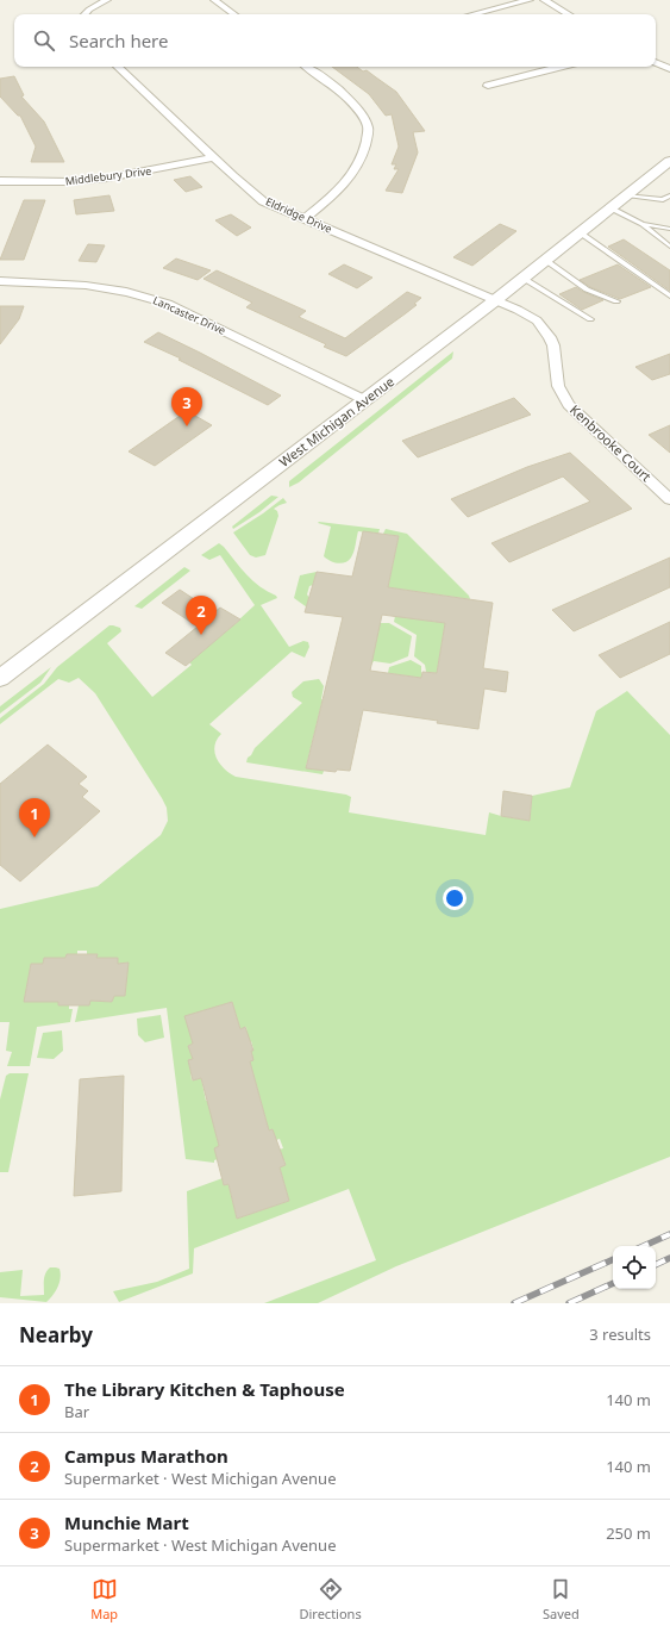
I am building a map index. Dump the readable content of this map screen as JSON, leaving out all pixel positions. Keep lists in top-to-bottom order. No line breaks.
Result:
{"streets":{"street":["Middlebury Drive","Eldridge Drive","Lancaster Drive","West Michigan Avenue","Kenbrooke Court"]},"crossings":[["Middlebury Drive","Eldridge Drive"],["Eldridge Drive","West Michigan Avenue"],["Eldridge Drive","Kenbrooke Court"],["Lancaster Drive","West Michigan Avenue"],["West Michigan Avenue","Kenbrooke Court"]],"page":{"search":"Search here","pins":["3","2","1"],"heading":["Nearby","3 results"],"list":[{"mark":"1","name":"The Library Kitchen & Taphouse","note":"Bar","value":"140 m"},{"mark":"2","name":"Campus Marathon","note":"Supermarket · West Michigan Avenue","value":"140 m"},{"mark":"3","name":"Munchie Mart","note":"Supermarket · West Michigan Avenue","value":"250 m"}],"nav":["Map","Directions","Saved"]}}
